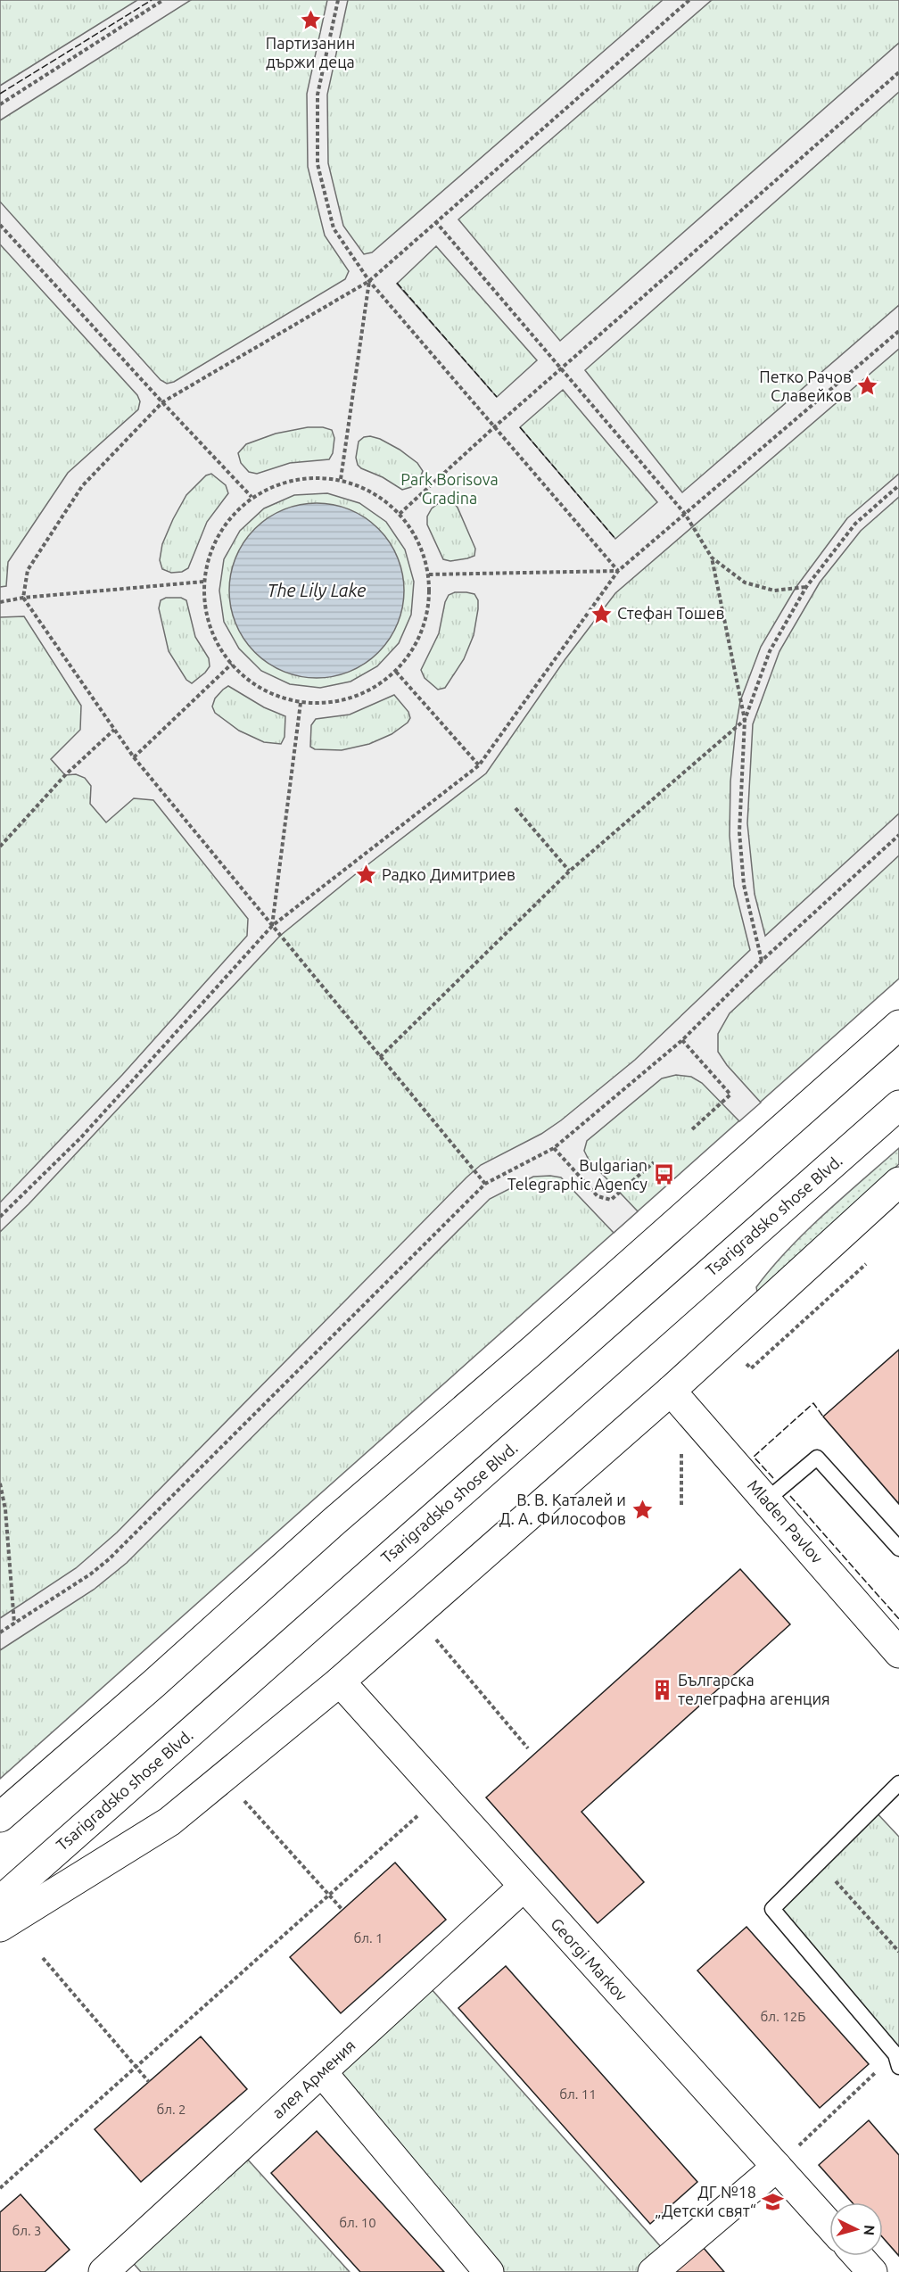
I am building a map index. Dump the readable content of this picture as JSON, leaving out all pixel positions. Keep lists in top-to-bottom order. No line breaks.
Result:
{"streets":{"main road":["Tsarigradsko shose Blvd.","Mladen Pavlov","Georgi Markov","алея Армения"]},"crossings":[["Georgi Markov","алея Армения"]],"water":["The Lily Lake"],"parks":["Park Borisova Gradina"],"places":{"place":["Партизанин държи деца","Петко Рачов Славейков","Стефан Тошев","Радко Димитриев","В. В. Каталей и Д. А. Философов"],"bus stop":["Bulgarian Telegraphic Agency"],"building":["Българска телеграфна агенция"],"school or university":["ДГ №18 „Детски свят“"]},"house_numbers":["бл. 1","бл. 12Б","бл. 11","бл. 2","бл. 10","бл. 3"],"north":"right"}
